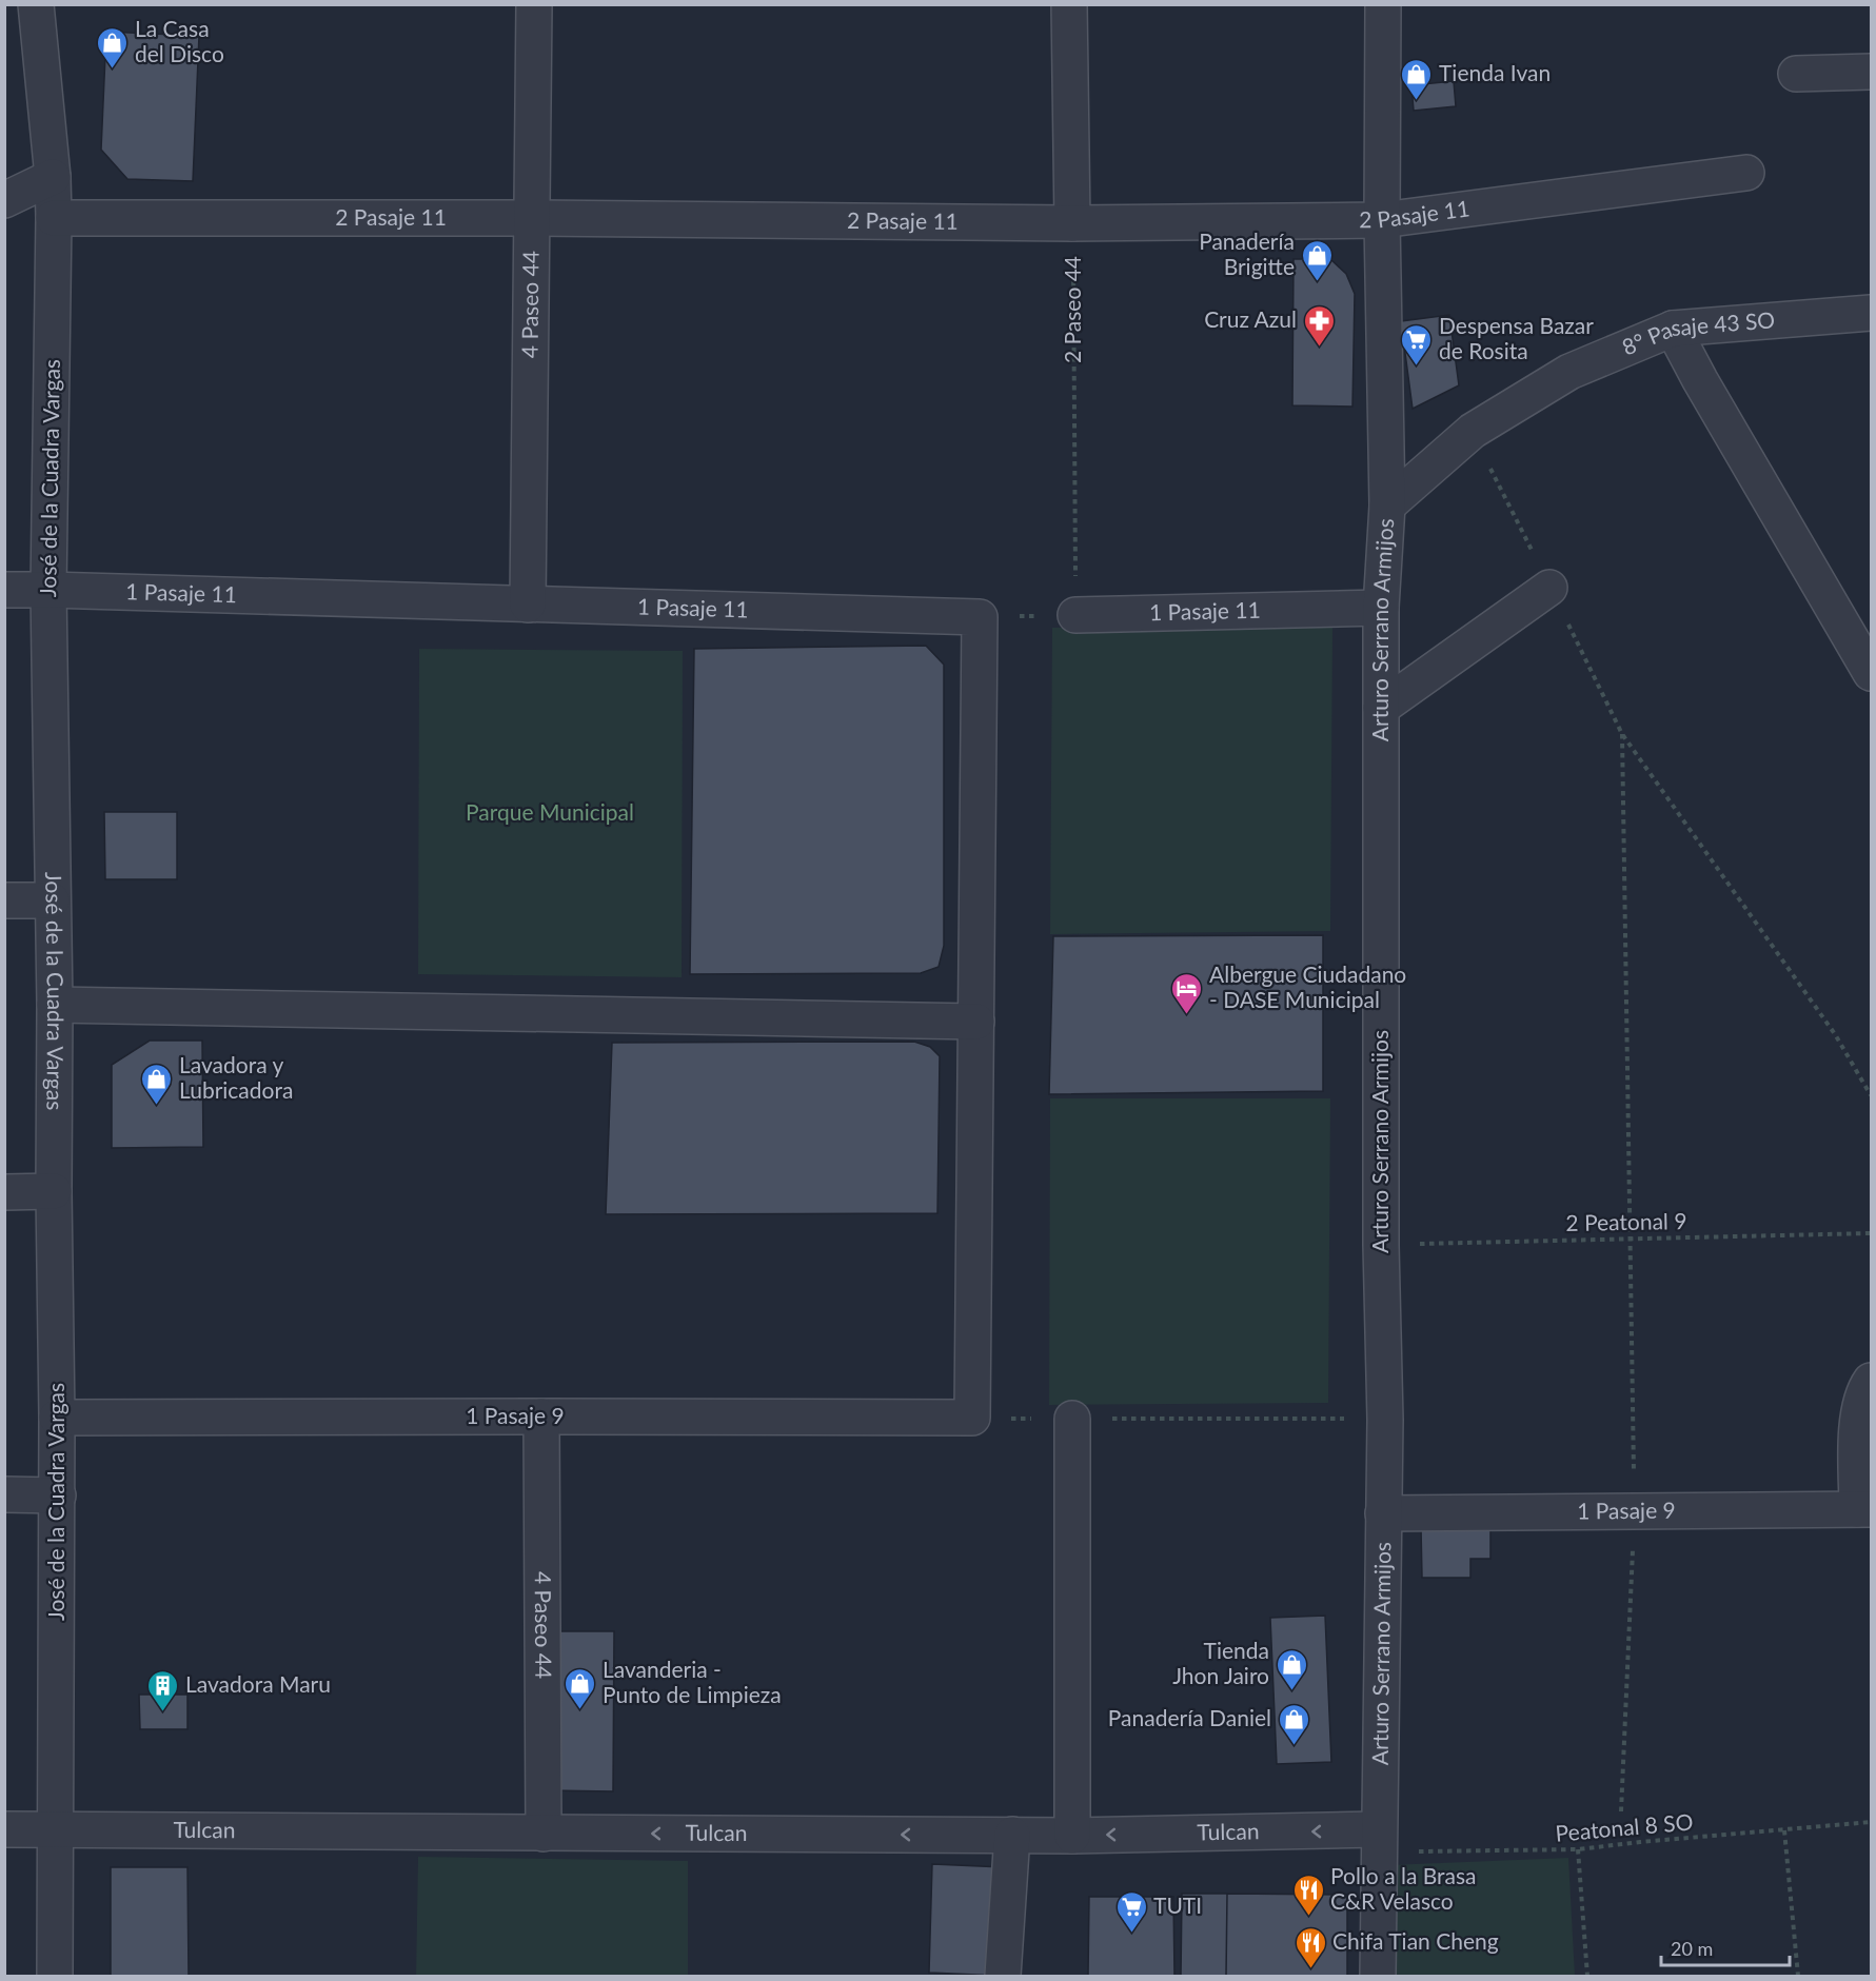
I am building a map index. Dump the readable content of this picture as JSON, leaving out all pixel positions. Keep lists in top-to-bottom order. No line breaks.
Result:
{"streets":{"street":["2 Pasaje 11","4 Paseo 44","2 Paseo 44","8° Pasaje 43 SO","José de la Cuadra Vargas","1 Pasaje 11","Arturo Serrano Armijos","1 Pasaje 9","Tulcan"],"path":["2 Peatonal 9","Peatonal 8 SO"]},"crossings":[["2 Pasaje 11","4 Paseo 44"],["2 Pasaje 11","2 Paseo 44"],["2 Pasaje 11","José de la Cuadra Vargas"],["2 Pasaje 11","Arturo Serrano Armijos"],["4 Paseo 44","1 Pasaje 11"],["4 Paseo 44","1 Pasaje 9"],["4 Paseo 44","Tulcan"],["2 Paseo 44","1 Pasaje 11"],["8° Pasaje 43 SO","Arturo Serrano Armijos"],["José de la Cuadra Vargas","1 Pasaje 11"],["José de la Cuadra Vargas","1 Pasaje 9"],["José de la Cuadra Vargas","Tulcan"],["1 Pasaje 11","Arturo Serrano Armijos"],["Arturo Serrano Armijos","2 Peatonal 9"],["Arturo Serrano Armijos","1 Pasaje 9"],["Arturo Serrano Armijos","Peatonal 8 SO"],["Arturo Serrano Armijos","Tulcan"],["Peatonal 8 SO","Tulcan"]],"one_way":["Tulcan"],"parks":["Parque Municipal"],"places":{"shop":["La Casa del Disco","Tienda Ivan","Panadería Brigitte","Lavadora y Lubricadora","Tienda Jhon Jairo","Lavanderia - Punto de Limpieza","Panadería Daniel"],"pharmacy":["Cruz Azul"],"supermarket":["Despensa Bazar de Rosita","TUTI"],"hotel":["Albergue Ciudadano - DASE Municipal"],"building":["Lavadora Maru"],"restaurant":["Pollo a la Brasa C&R Velasco","Chifa Tian Cheng"]},"scale_bar":"20 m"}
